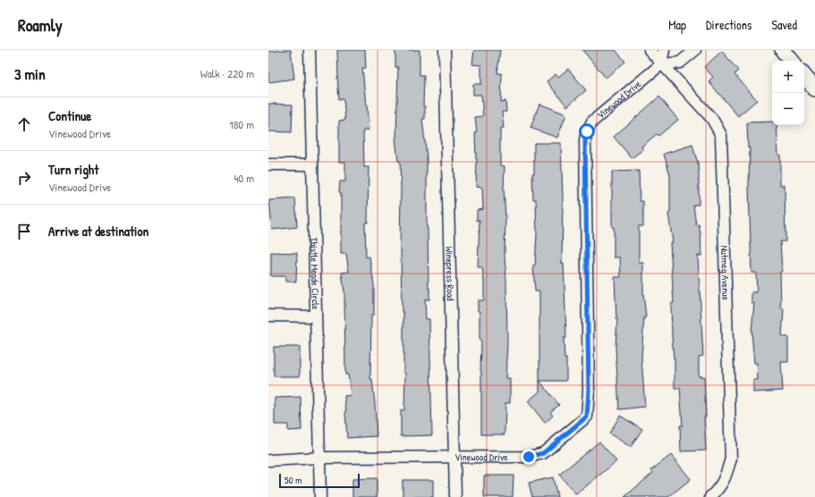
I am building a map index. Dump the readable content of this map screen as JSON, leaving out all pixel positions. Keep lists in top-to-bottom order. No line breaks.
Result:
{"streets":{"street":["Vinewood Drive","Nutmeg Avenue","Thistle Meade Circle","Winepress Road"]},"crossings":[["Vinewood Drive","Nutmeg Avenue"],["Vinewood Drive","Thistle Meade Circle"],["Vinewood Drive","Winepress Road"]],"scale_bar":"50 m","page":{"header":"Roamly","nav":["Map","Directions","Saved"],"heading":["3 min","Walk · 220 m"],"map_buttons":["+","−"],"list":[["Continue","Vinewood Drive","180 m"],["Turn right","Vinewood Drive","40 m"],"Arrive at destination"],"scale":"50 m"}}
